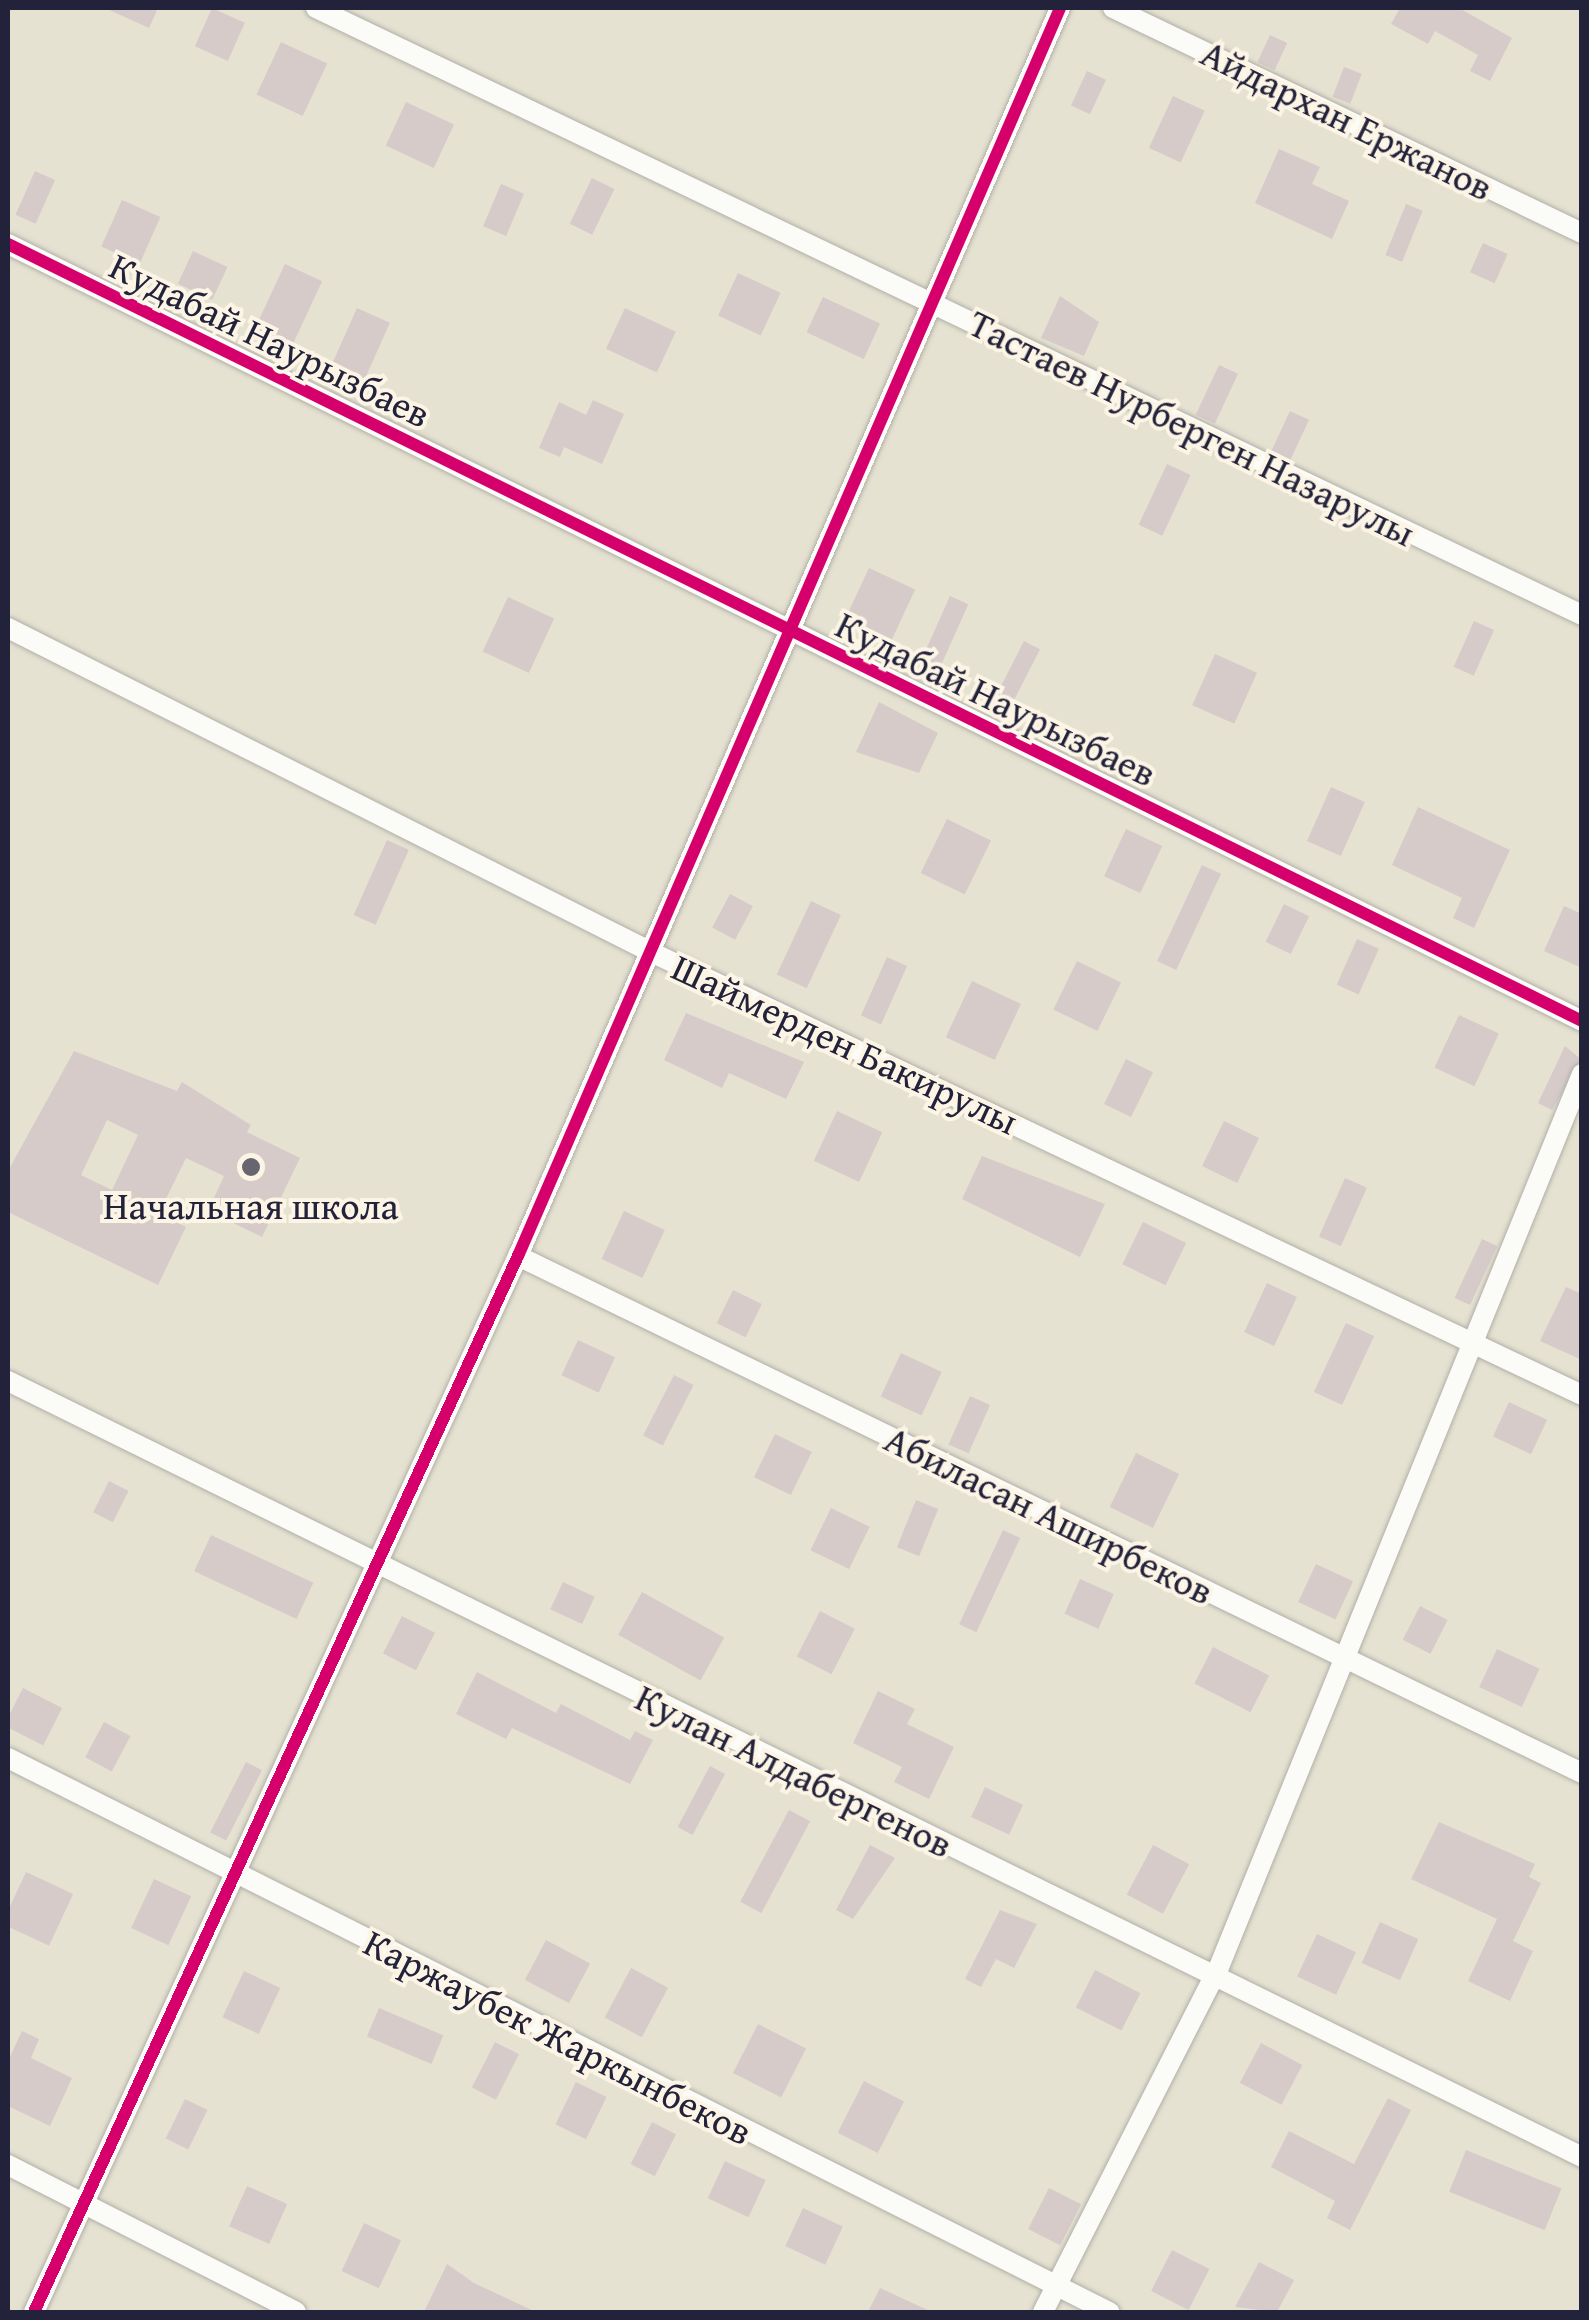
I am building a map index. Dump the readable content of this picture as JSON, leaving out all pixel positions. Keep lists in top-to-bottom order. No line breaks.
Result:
{"streets":{"street":["Айдархан Ержанов","Кудабай Наурызбаев","Тастаев Нурберген Назарулы","Шаймерден Бакирулы","Абиласан Аширбеков","Кулан Алдабергенов","Каржаубек Жаркынбеков"]},"places":["Начальная школа"]}
